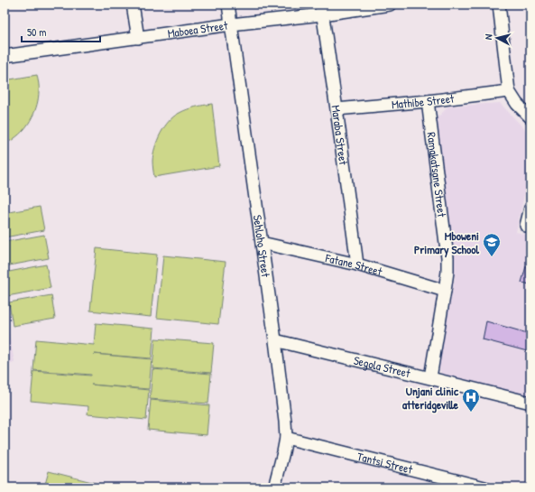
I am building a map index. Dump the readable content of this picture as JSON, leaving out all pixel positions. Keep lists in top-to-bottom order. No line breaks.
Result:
{"streets":{"street":["Maboea Street","Mathibe Street","Maraba Street","Ramakatsane Street","Sehloho Street","Fatane Street","Segola Street","Tantsi Street"]},"crossings":[["Maboea Street","Maraba Street"],["Maboea Street","Sehloho Street"],["Mathibe Street","Maraba Street"],["Mathibe Street","Ramakatsane Street"],["Maraba Street","Fatane Street"],["Ramakatsane Street","Fatane Street"],["Ramakatsane Street","Segola Street"],["Sehloho Street","Fatane Street"],["Sehloho Street","Segola Street"],["Sehloho Street","Tantsi Street"]],"places":{"school or university":["Mboweni Primary School"],"hospital":["Unjani clinic atteridgeville"]},"scale_bar":"50 m","north":"left"}
